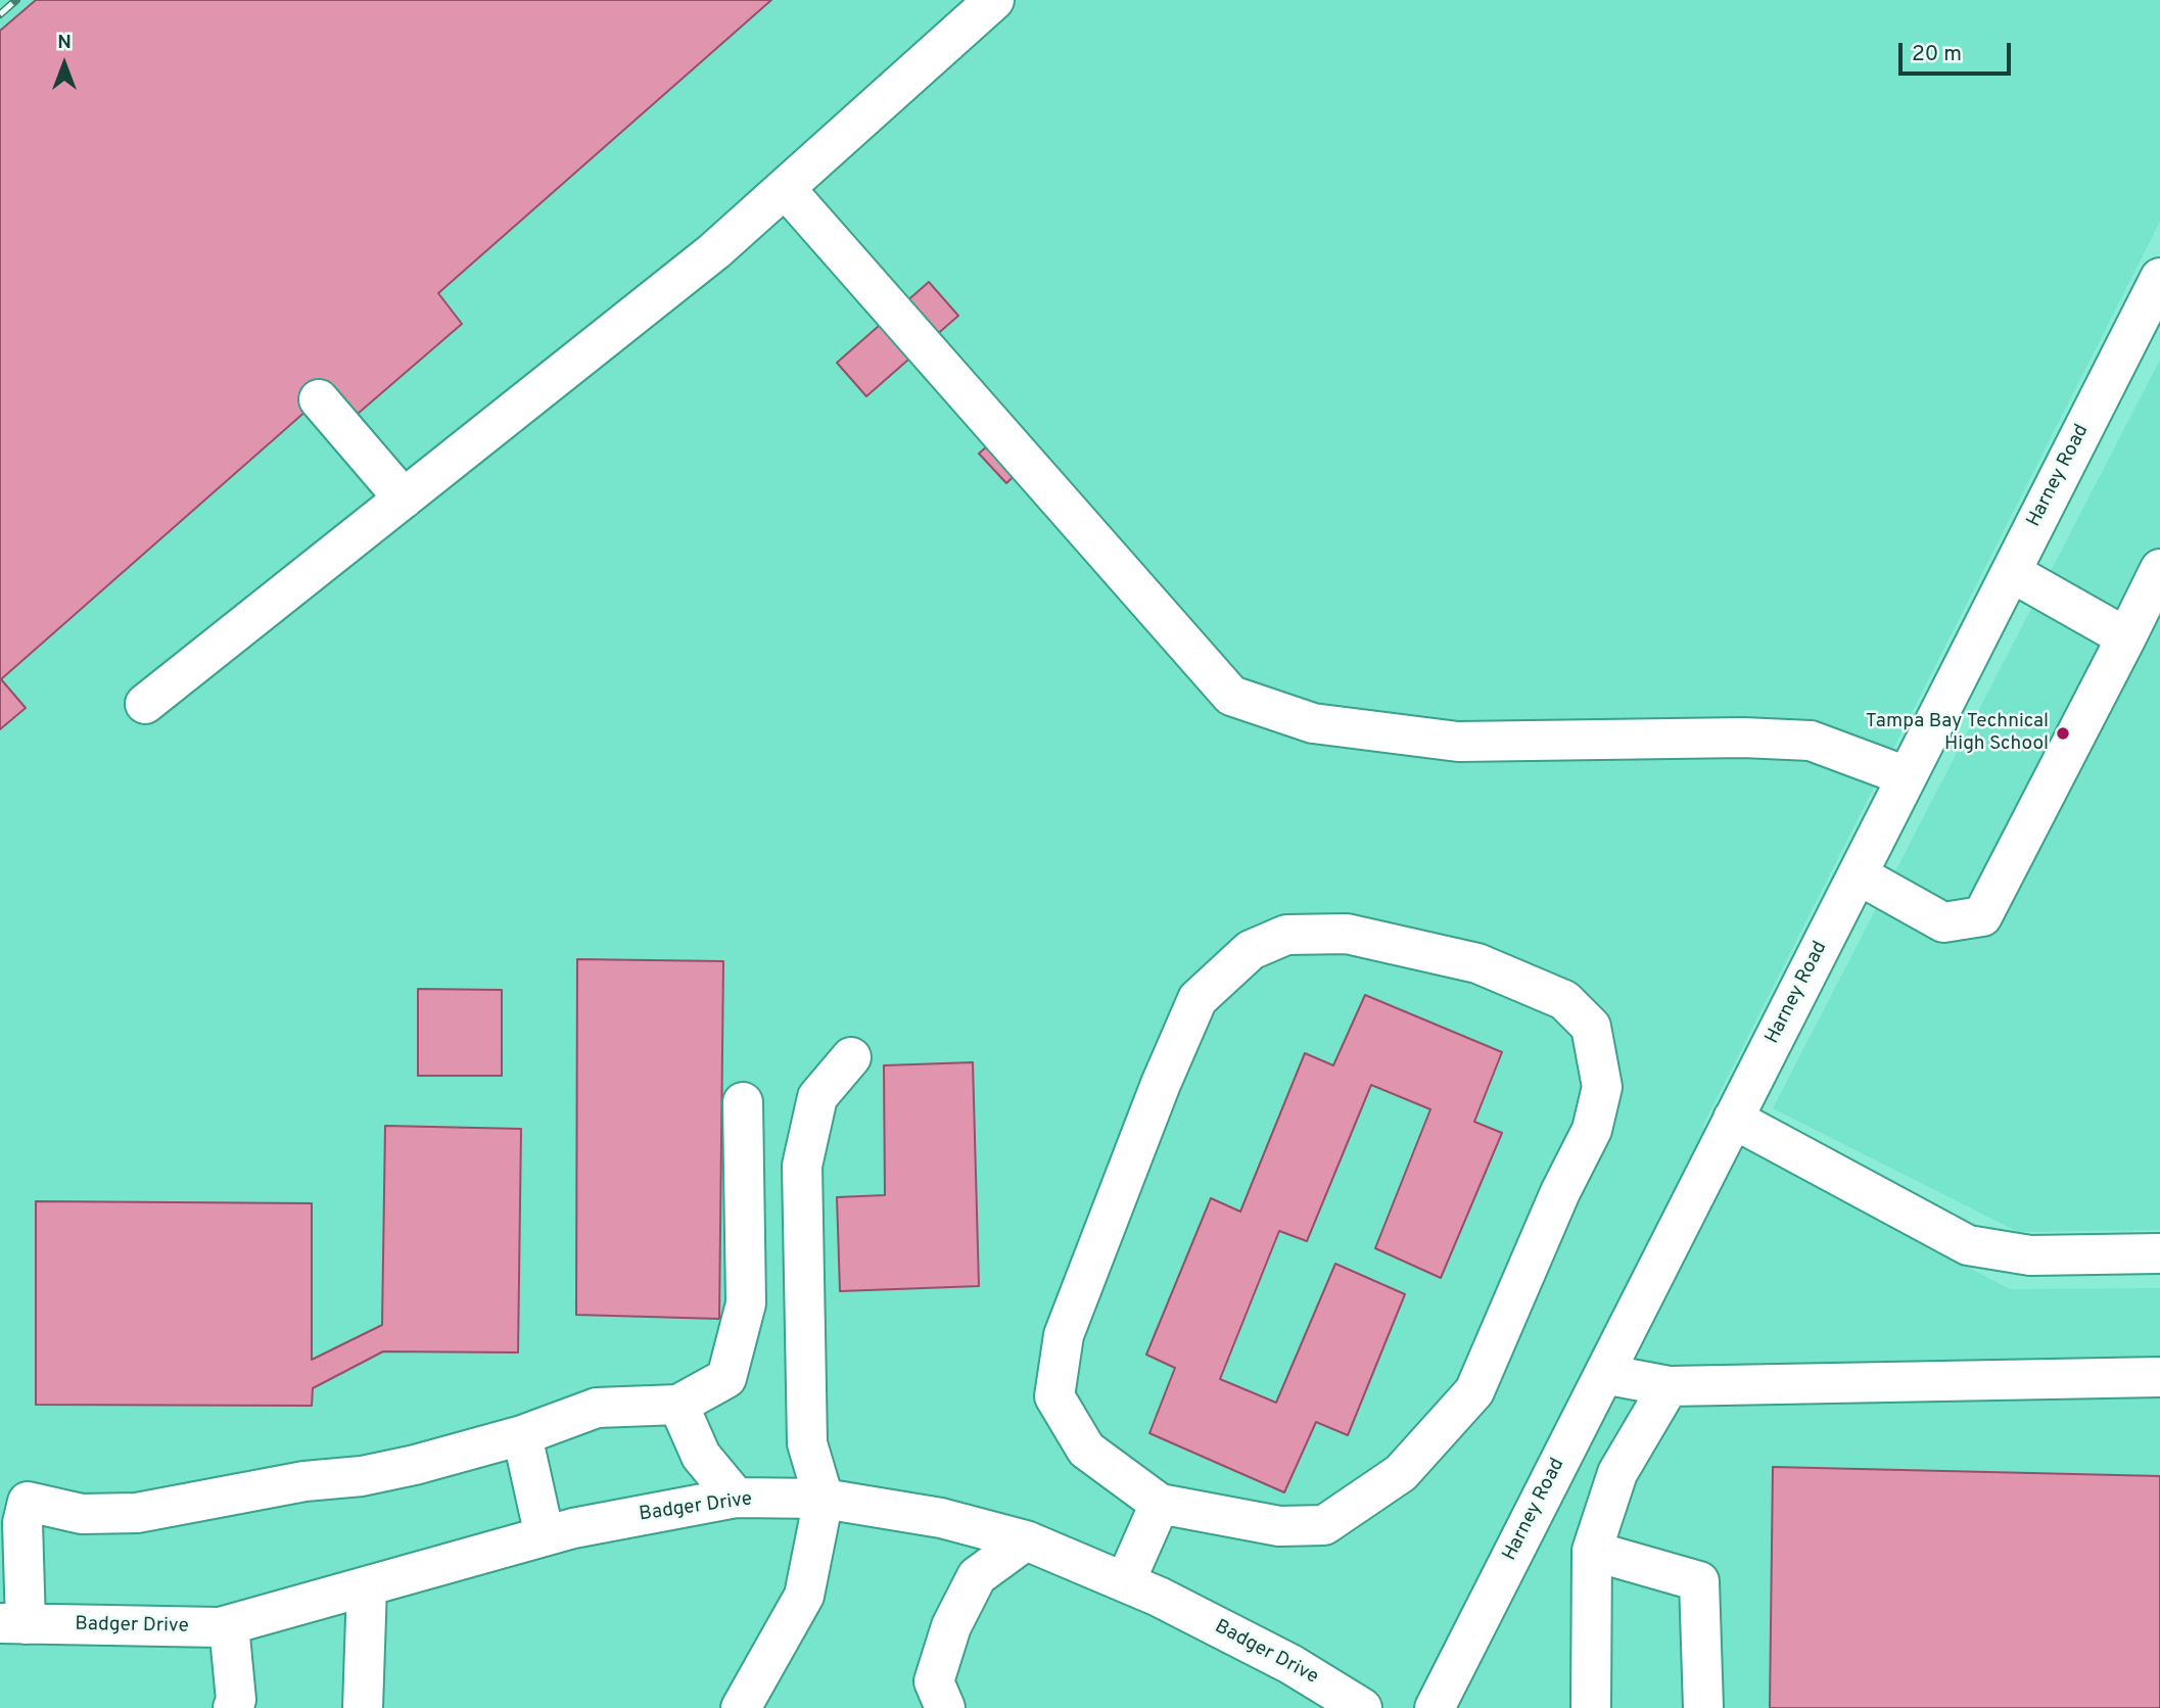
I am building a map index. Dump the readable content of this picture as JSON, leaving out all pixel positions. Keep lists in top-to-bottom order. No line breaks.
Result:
{"streets":{"street":["Harney Road","Badger Drive"]},"places":["Tampa Bay Technical High School"],"scale_bar":"20 m","north":"top"}
